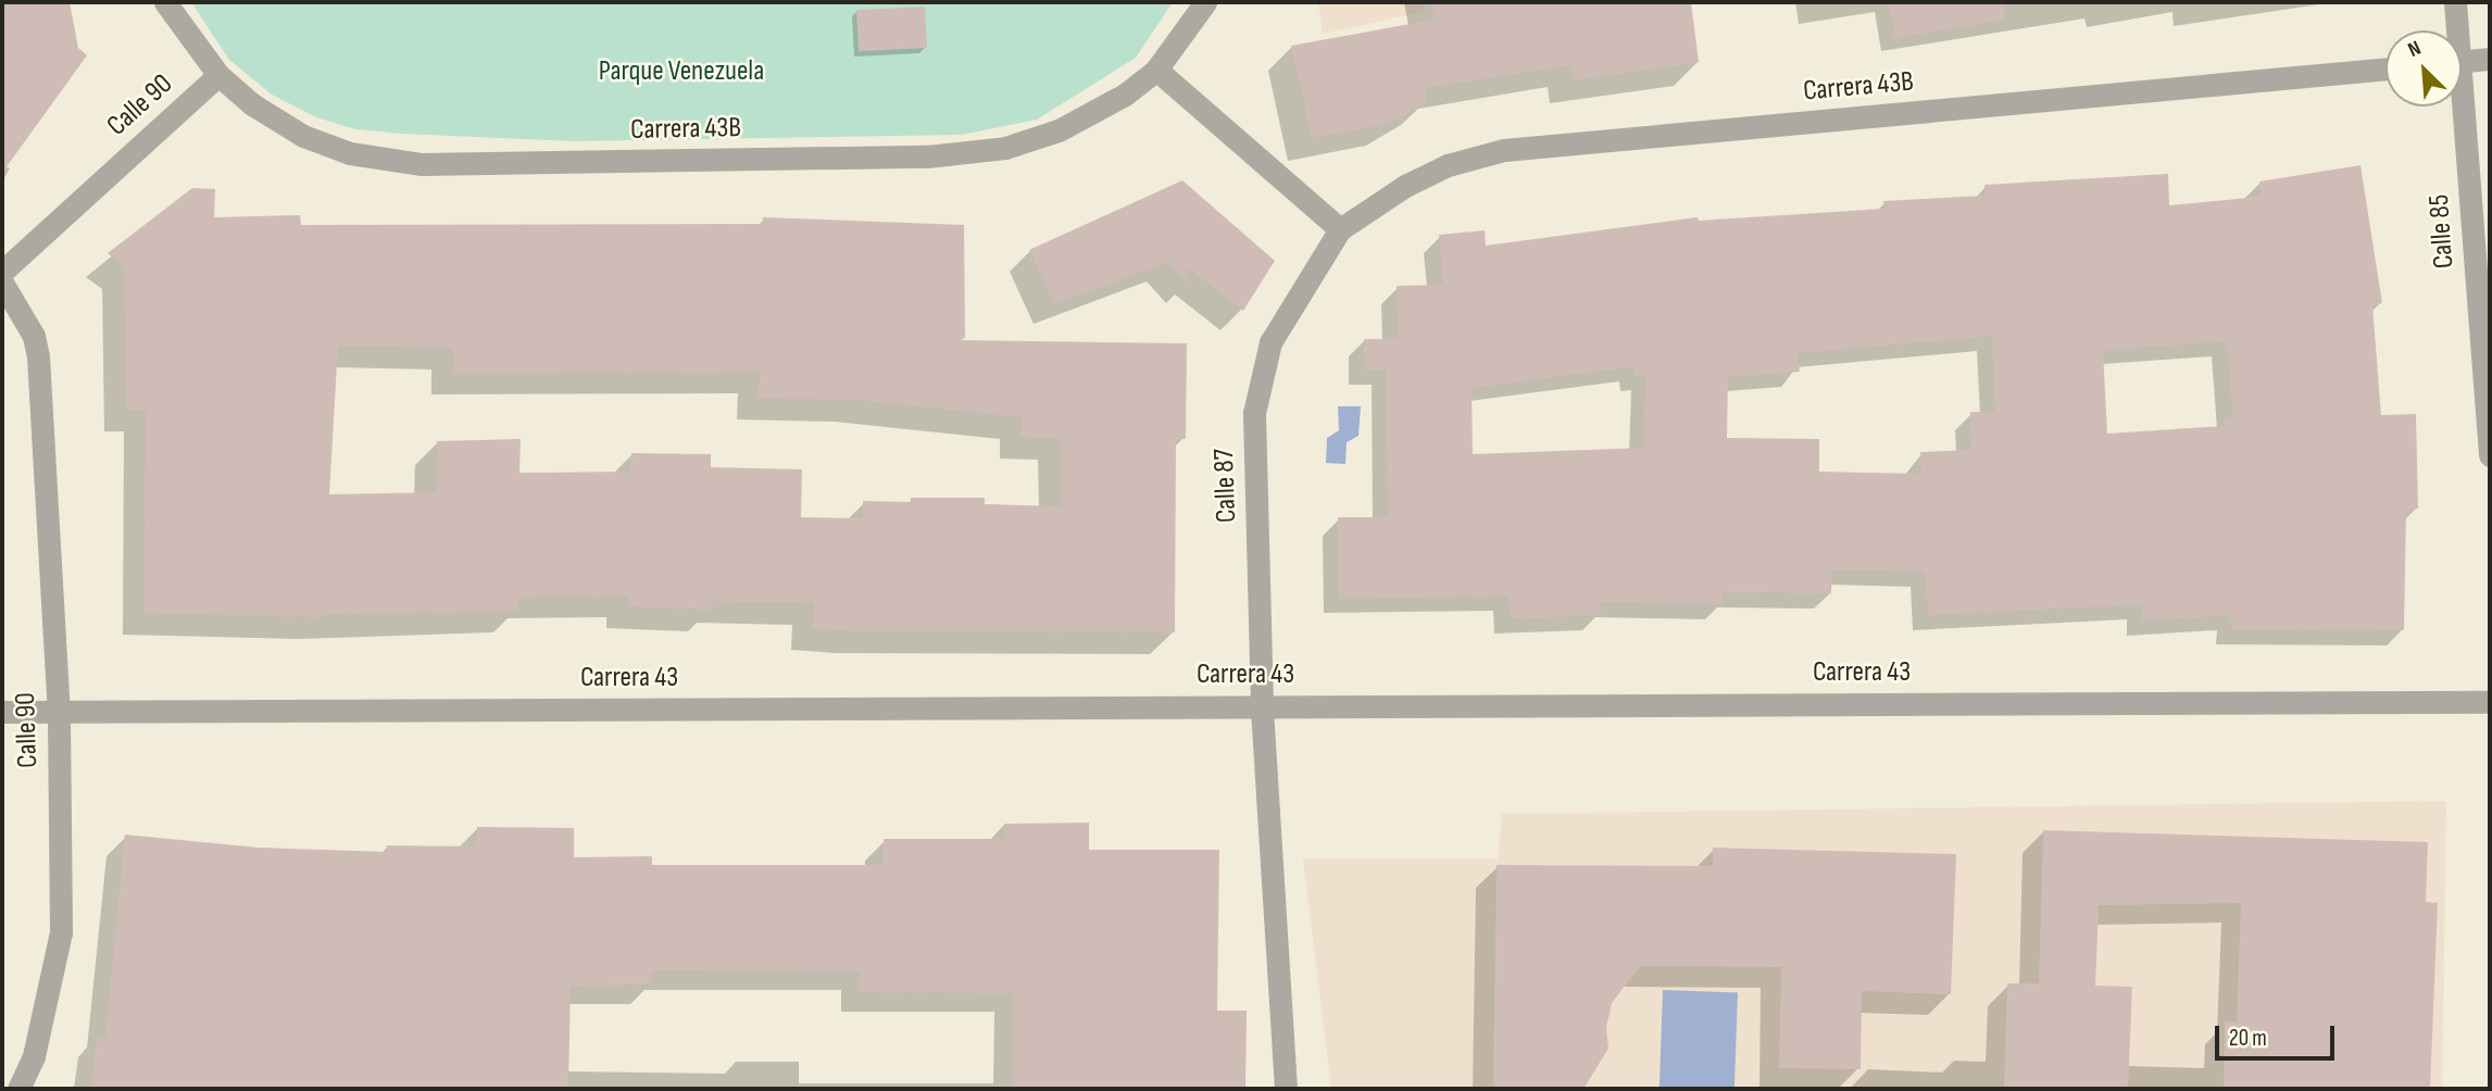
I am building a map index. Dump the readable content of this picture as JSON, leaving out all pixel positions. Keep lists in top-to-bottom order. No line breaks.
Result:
{"streets":{"street":["Carrera 43B","Calle 90","Calle 85","Calle 87","Carrera 43"]},"crossings":[["Carrera 43B","Calle 90"],["Carrera 43B","Calle 87"],["Calle 90","Carrera 43"],["Calle 87","Carrera 43"]],"parks":["Parque Venezuela"],"scale_bar":"20 m","north":"top left"}
